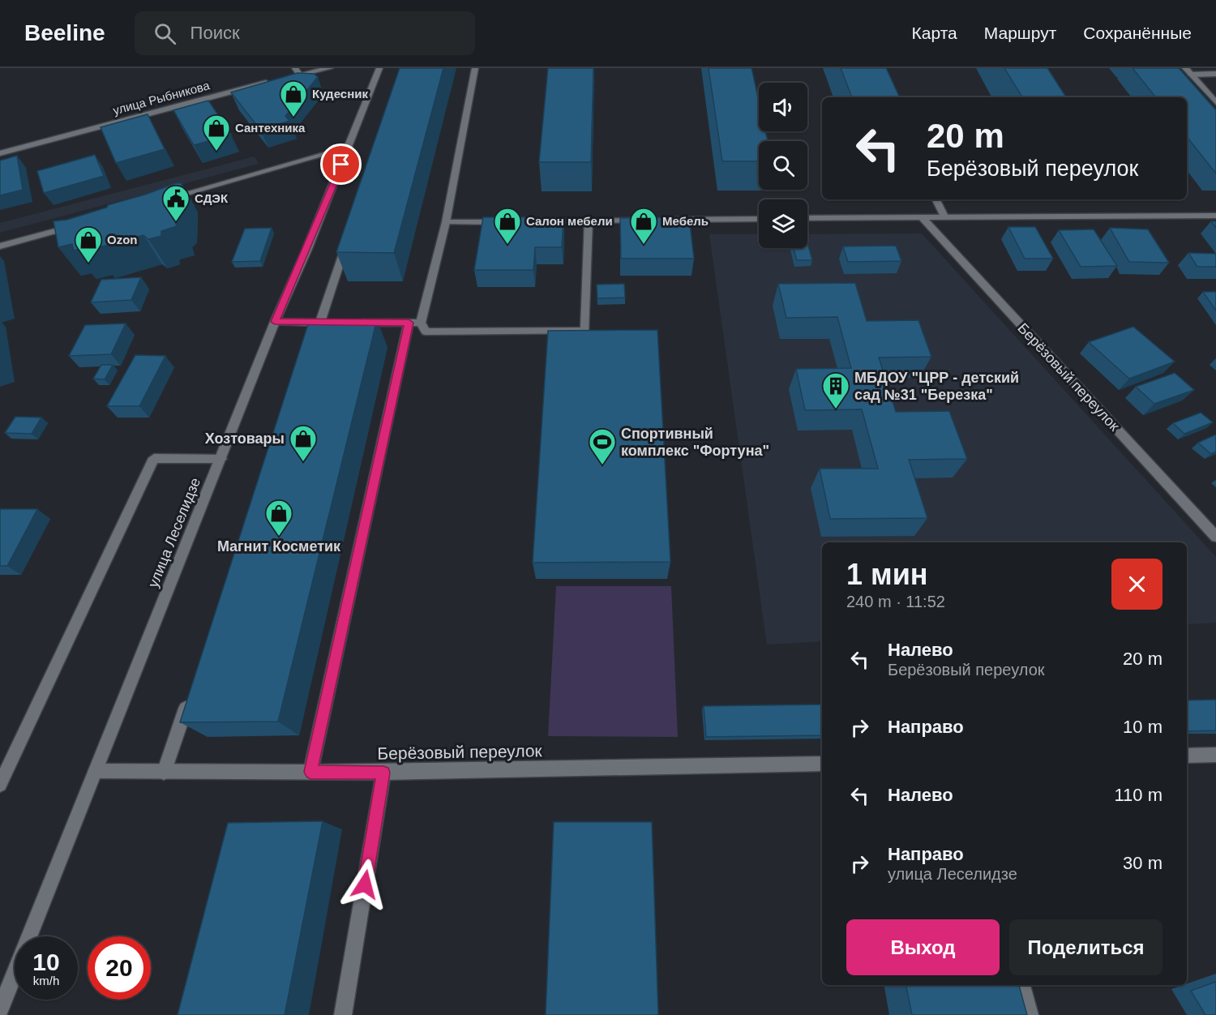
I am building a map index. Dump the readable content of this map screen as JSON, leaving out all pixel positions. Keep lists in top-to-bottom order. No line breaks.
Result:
{"streets":{"street":["улица Рыбникова","Берёзовый переулок","улица Леселидзе"]},"crossings":[["Берёзовый переулок","улица Леселидзе"]],"places":{"shop":["Кудесник","Сантехника","Салон мебели","Мебель","Ozon","Хозтовары","Магнит Косметик"],"public building":["СДЭК"],"building":["МБДОУ \"ЦРР - детский сад №31 \"Березка\""],"sports":["Спортивный комплекс \"Фортуна\""]},"page":{"header":"Beeline","search":"Поиск","nav":["Карта","Маршрут","Сохранённые"],"turn":["20 m","Берёзовый переулок"],"heading":["1 мин","240 m · 11:52"],"list":[{"name":"Налево","note":"Берёзовый переулок","value":"20 m"},{"name":"Направо","value":"10 m"},{"name":"Налево","value":"110 m"},{"name":"Направо","note":"улица Леселидзе","value":"30 m"}],"buttons":["Выход","Поделиться"],"speed":"10 km/h","limit":"20"}}
